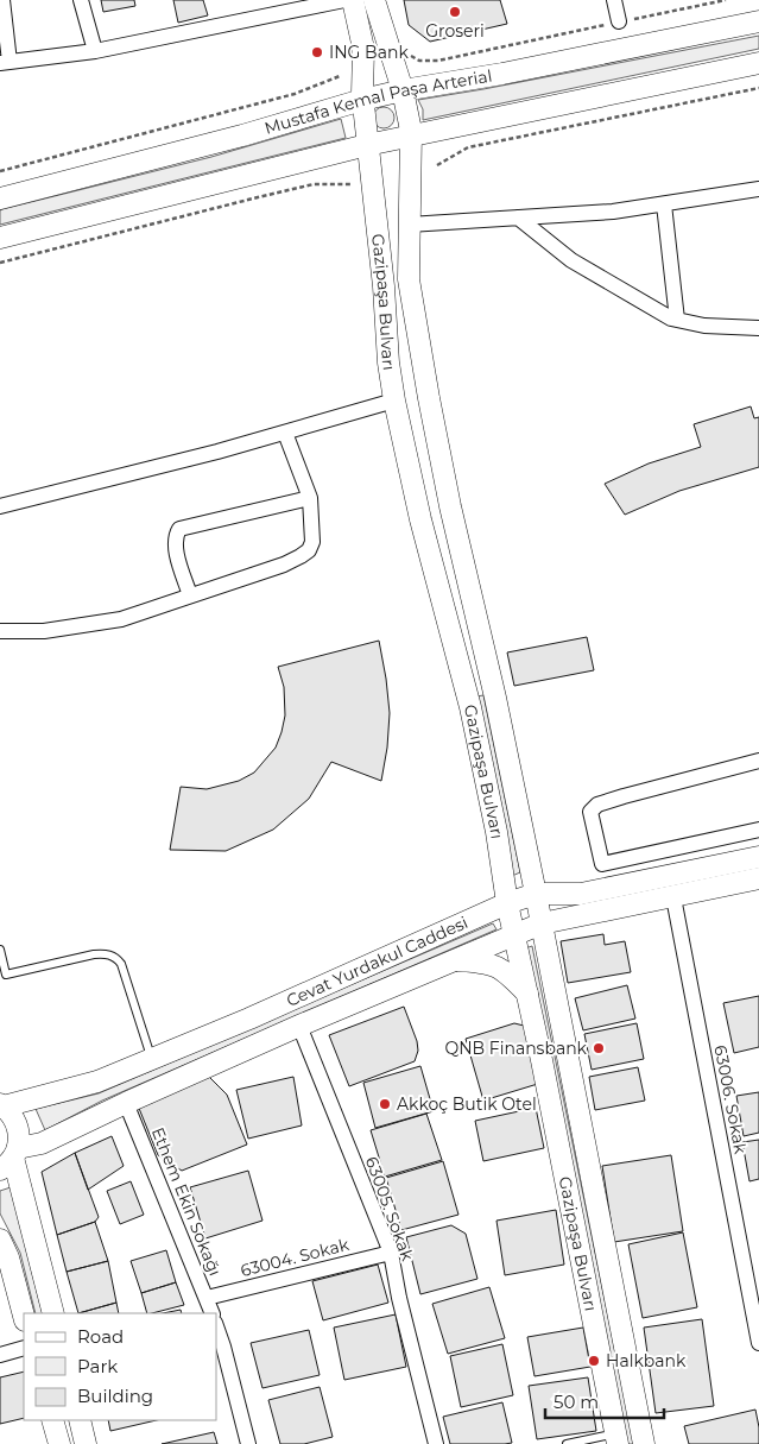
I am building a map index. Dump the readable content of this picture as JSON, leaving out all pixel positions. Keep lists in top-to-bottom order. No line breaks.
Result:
{"streets":{"main road":["Mustafa Kemal Paşa Arterial","Gazipaşa Bulvarı","Cevat Yurdakul Caddesi"],"street":["63006. Sokak","Ethem Ekin Sokağı","63005. Sokak","63004. Sokak"]},"crossings":[["Mustafa Kemal Paşa Arterial","Gazipaşa Bulvarı"],["Gazipaşa Bulvarı","Cevat Yurdakul Caddesi"],["Cevat Yurdakul Caddesi","63006. Sokak"],["Cevat Yurdakul Caddesi","Ethem Ekin Sokağı"],["Cevat Yurdakul Caddesi","63005. Sokak"],["Ethem Ekin Sokağı","63004. Sokak"],["63005. Sokak","63004. Sokak"]],"places":["Groseri","ING Bank","QNB Finansbank","Akkoç Butik Otel","Halkbank"],"legend":["Road","Park","Building"],"scale_bar":"50 m"}
